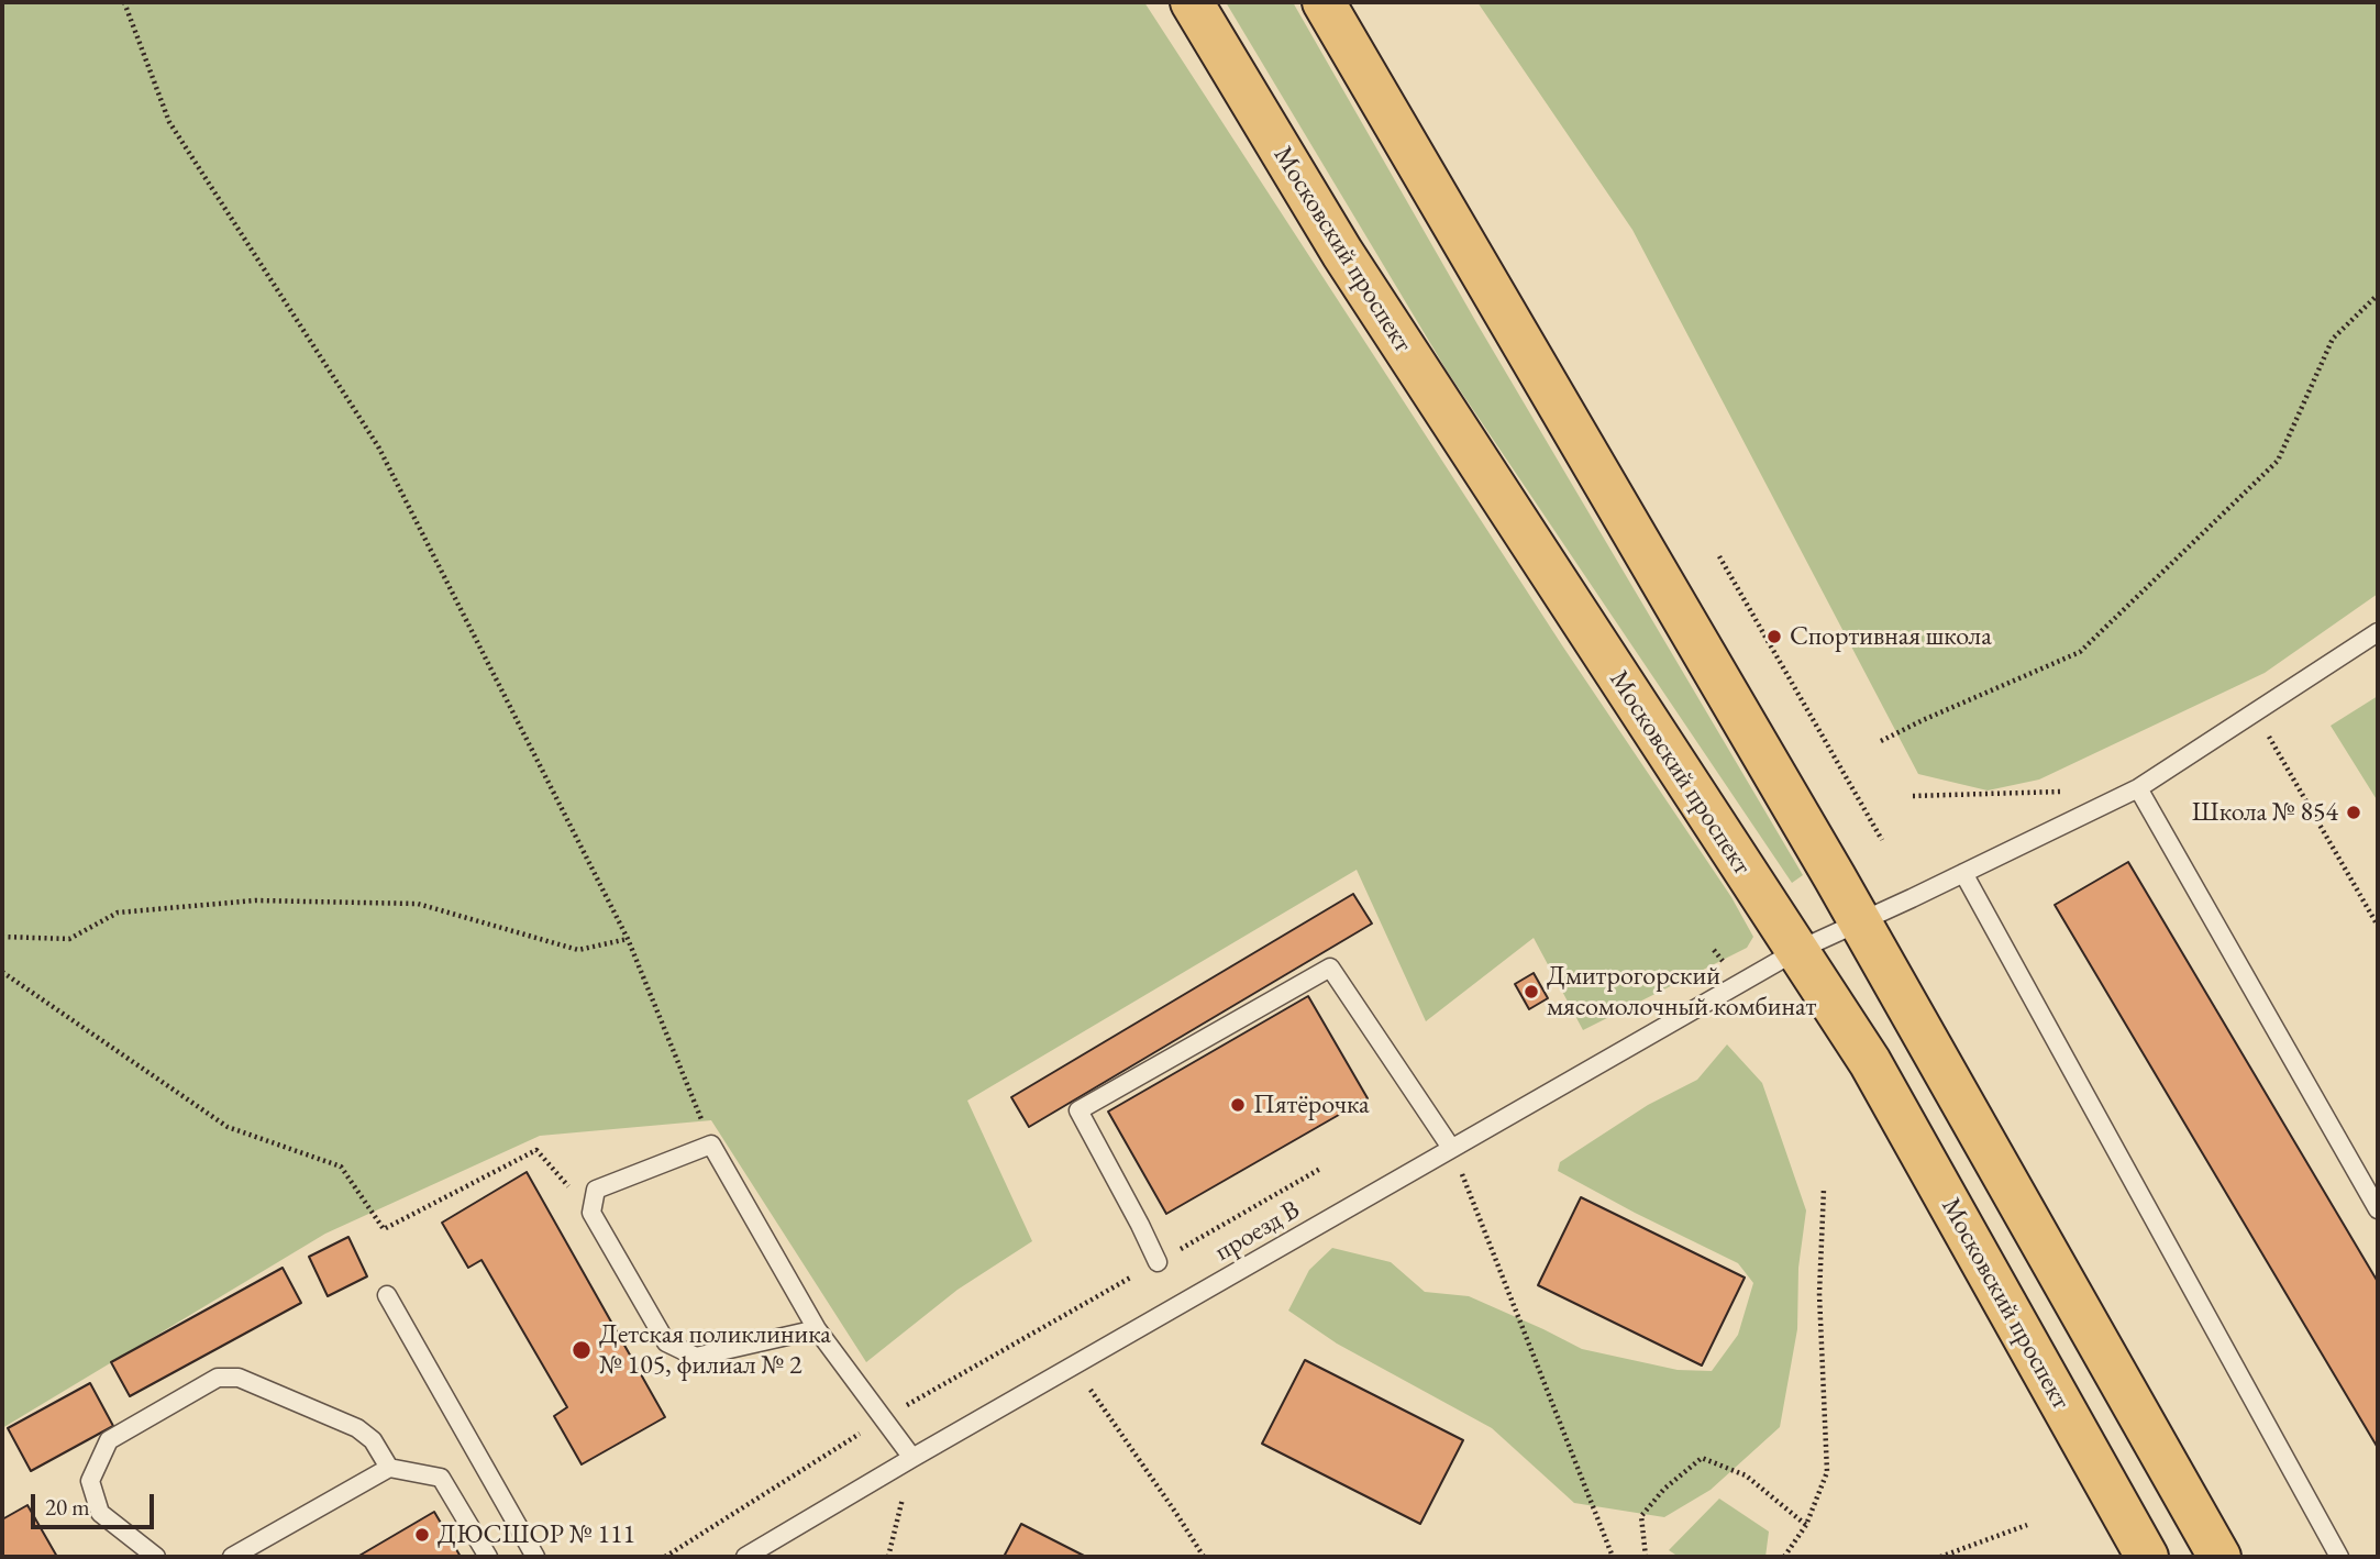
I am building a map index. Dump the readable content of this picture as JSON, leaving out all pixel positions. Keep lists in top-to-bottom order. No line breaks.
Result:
{"streets":{"main road":["Московский проспект"],"lane":["проезд B"]},"crossings":[["Московский проспект","проезд B"]],"places":["Спортивная школа","Школа № 854","Дмитрогорский мясомолочный комбинат","Пятёрочка","Детская поликлиника № 105, филиал № 2","ДЮСШОР № 111"],"scale_bar":"20 m"}
